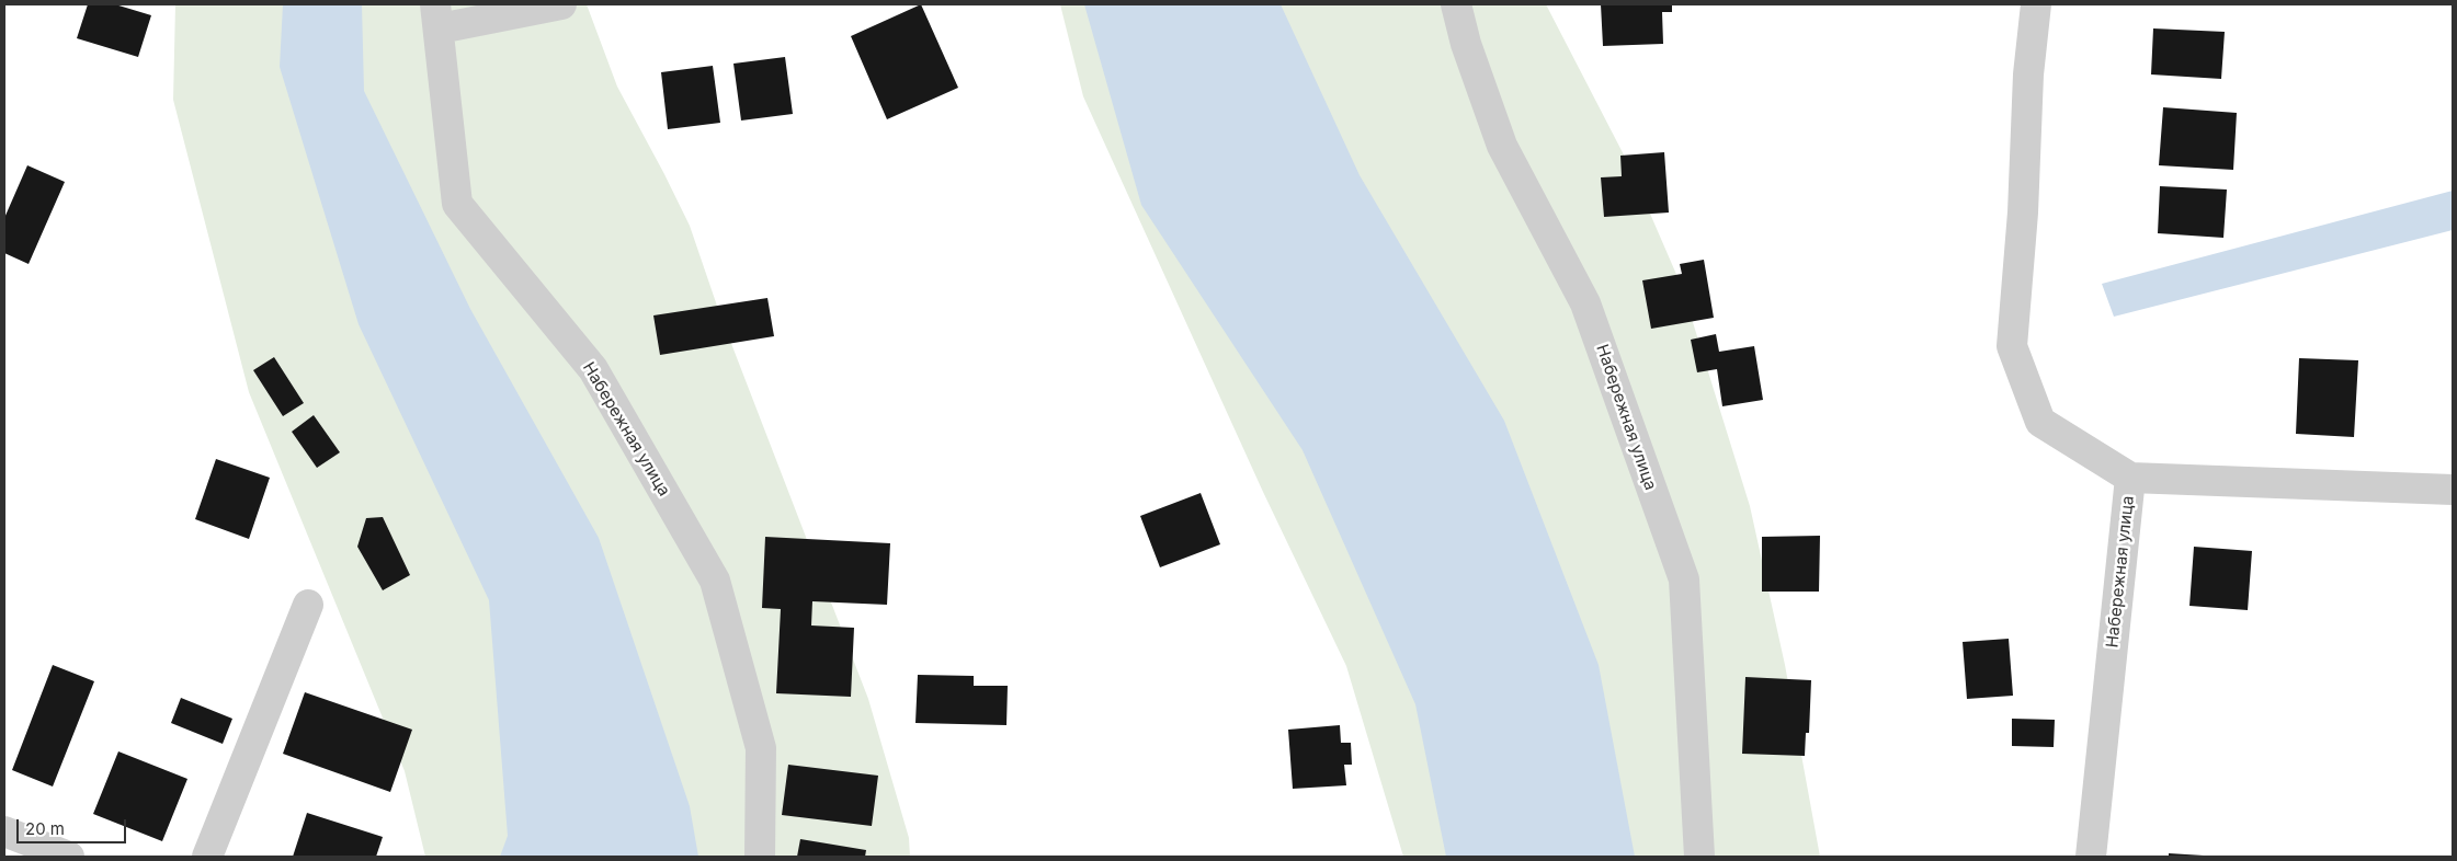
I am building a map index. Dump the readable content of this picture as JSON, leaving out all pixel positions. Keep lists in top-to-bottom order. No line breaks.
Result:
{"streets":{"street":["Набережная улица"]},"scale_bar":"20 m"}
